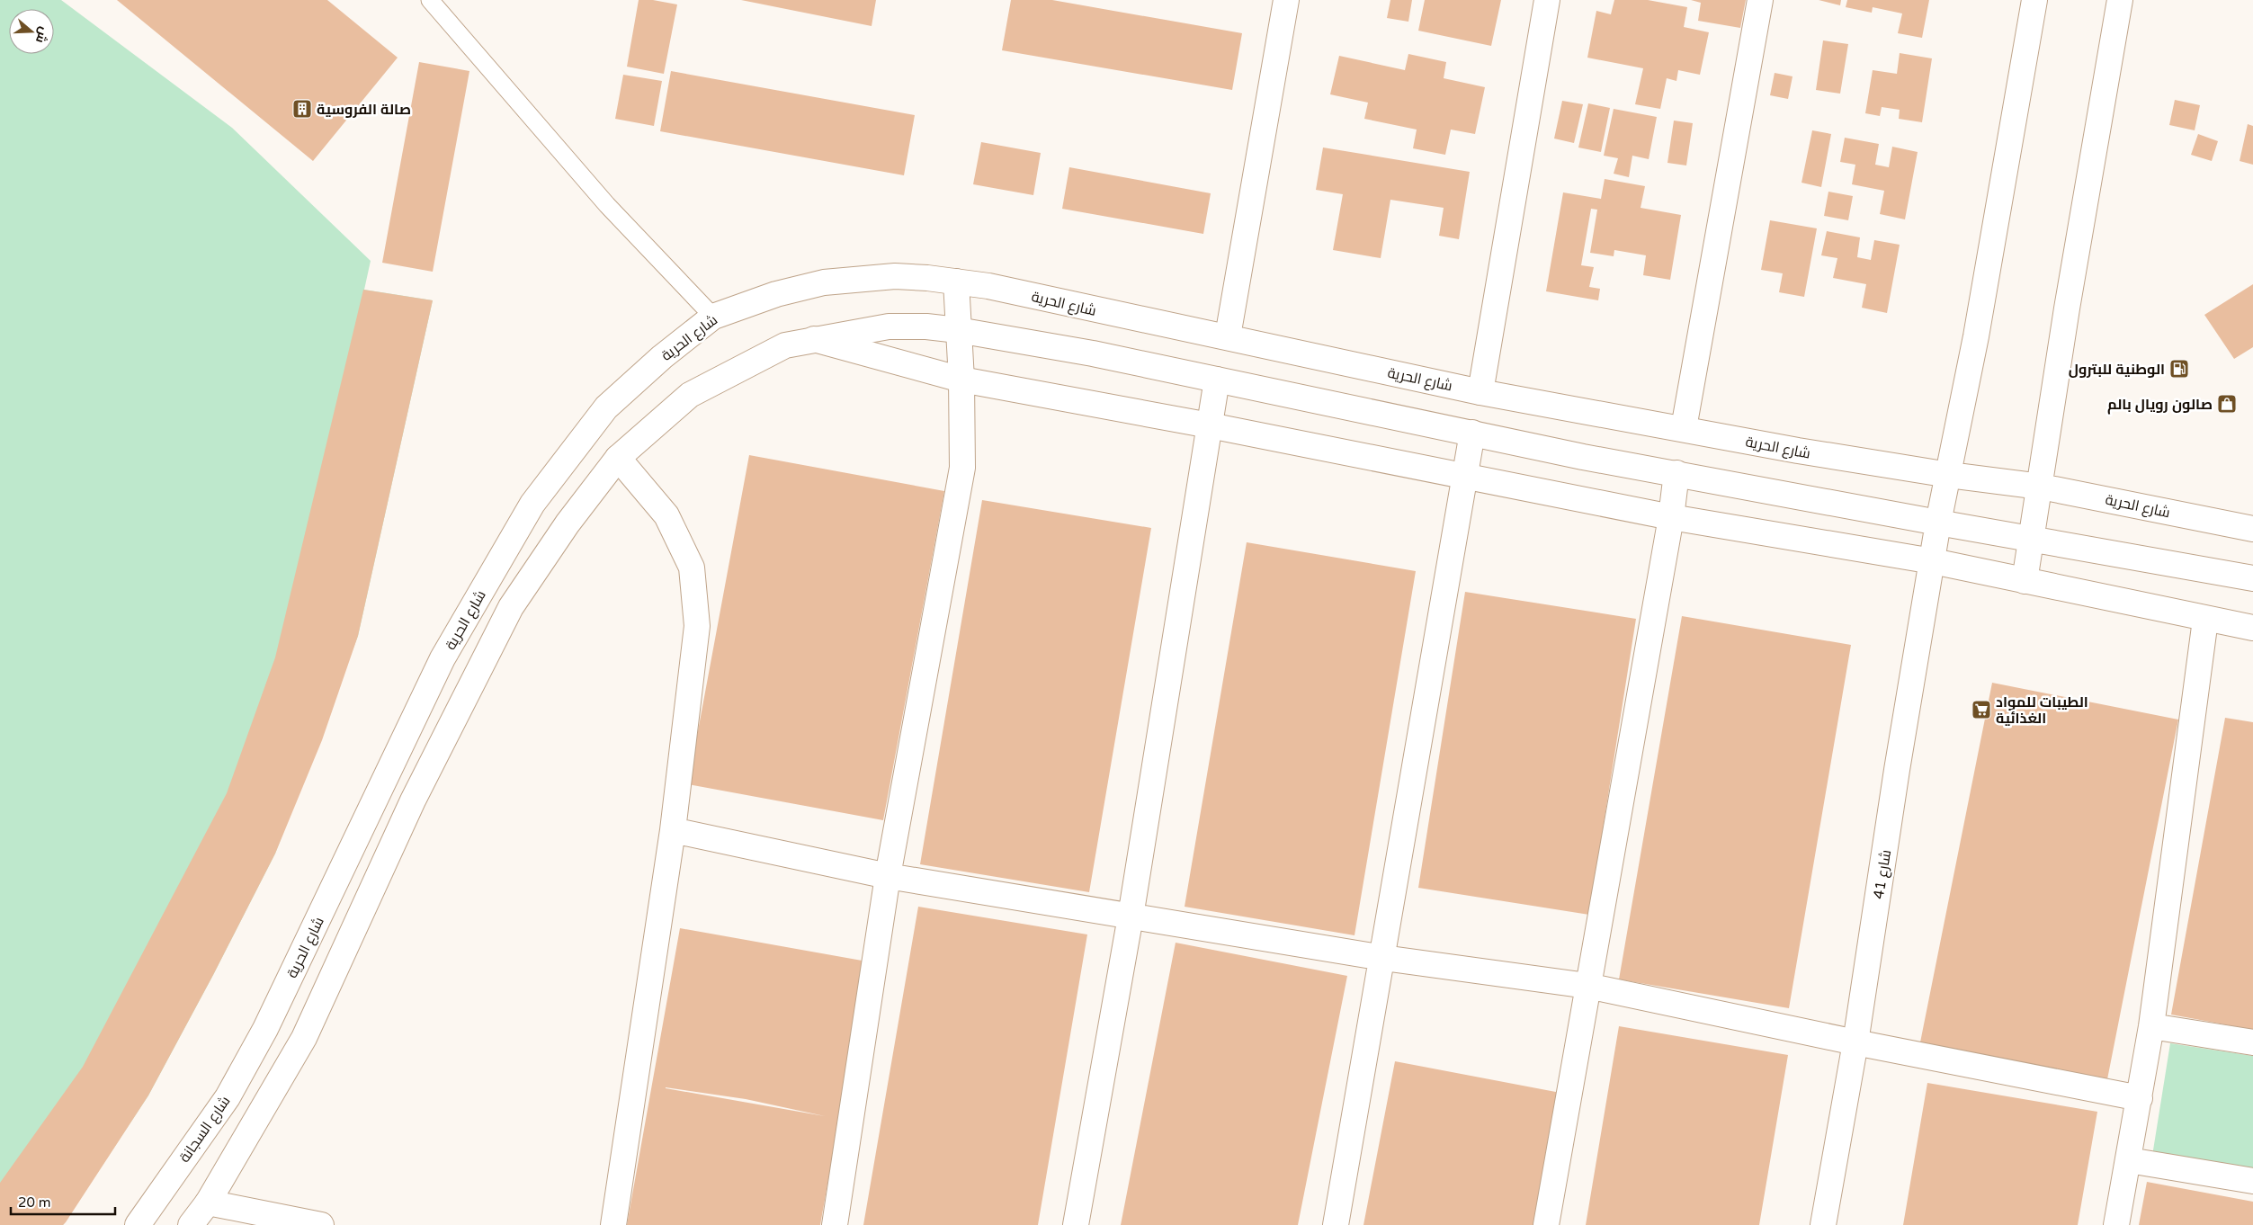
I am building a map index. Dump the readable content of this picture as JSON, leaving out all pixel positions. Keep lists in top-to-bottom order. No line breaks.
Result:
{"streets":{"street":["شارع الحرية","شارع 41","شارع السجانة"]},"crossings":[["شارع الحرية","شارع 41"],["شارع الحرية","شارع السجانة"]],"places":{"building":["صالة الفروسية"],"fuel station":["الوطنية للبترول"],"shop":["صالون رويال بالم"],"supermarket":["الطيبات للمواد الغذائية"]},"scale_bar":"20 m","north":"right"}
